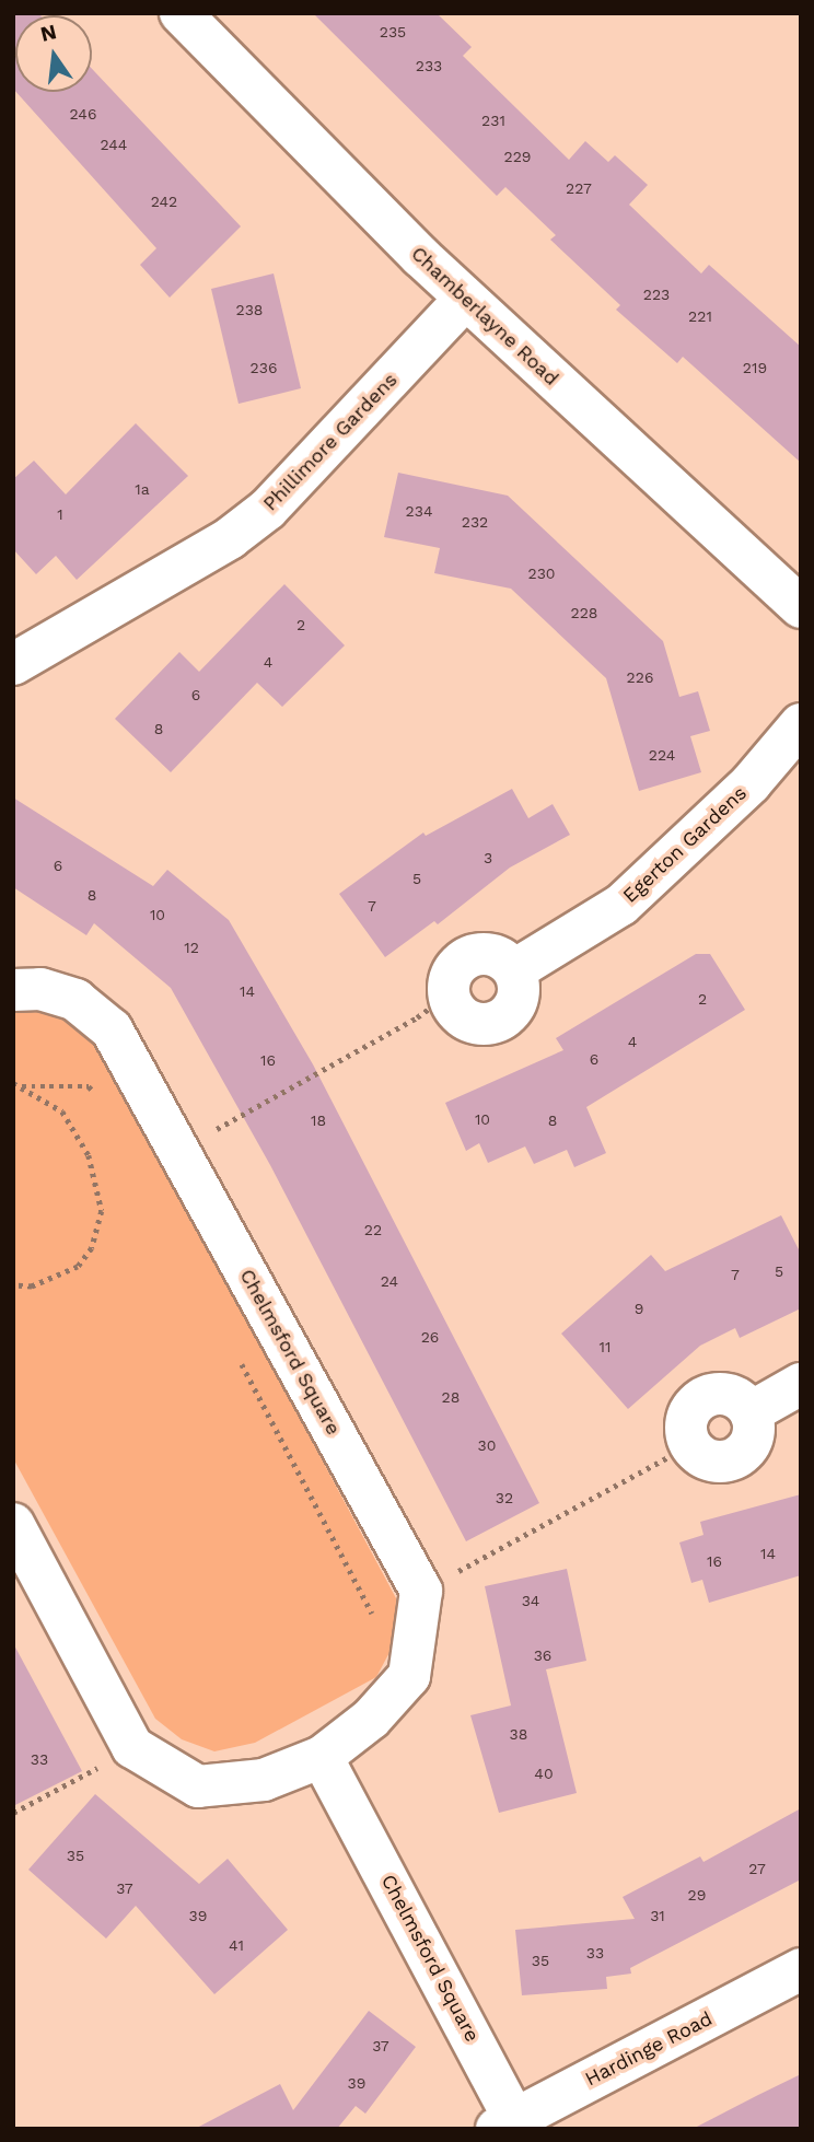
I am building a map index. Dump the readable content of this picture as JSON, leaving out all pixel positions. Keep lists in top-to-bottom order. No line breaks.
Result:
{"streets":{"street":["Chamberlayne Road","Phillimore Gardens","Egerton Gardens","Chelmsford Square","Hardinge Road"]},"crossings":[["Chamberlayne Road","Phillimore Gardens"],["Chelmsford Square","Hardinge Road"]],"house_numbers":["235","233","246","231","244","229","227","242","223","238","221","236","219","1a","234","1","232","230","228","2","4","226","6","8","224","3","6","5","8","7","10","12","14","2","4","6","16","10","18","8","22","5","7","24","9","26","11","28","30","32","14","16","34","36","38","33","40","35","27","37","29","39","31","41","33","35","37","39"],"north":"top"}
